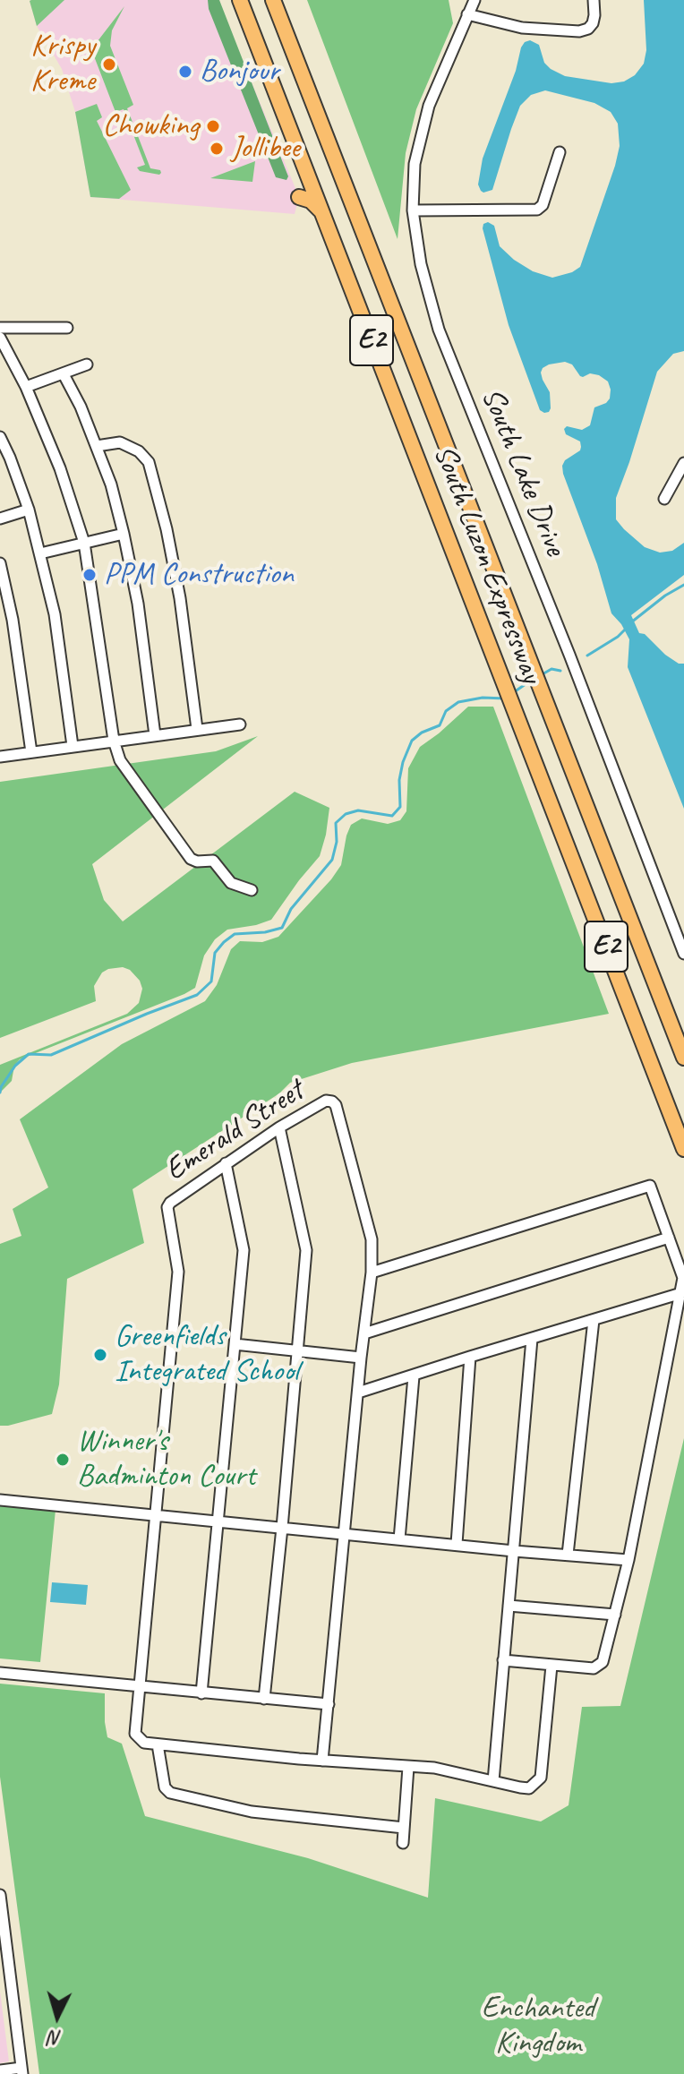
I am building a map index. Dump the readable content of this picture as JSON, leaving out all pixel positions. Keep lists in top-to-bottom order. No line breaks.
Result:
{"streets":{"highway":["E2","South Luzon Expressway"],"street":["South Lake Drive","Emerald Street"]},"parks":["Enchanted Kingdom"],"places":["Krispy Kreme","Bonjour","Chowking","Jollibee","PPM Construction","Greenfields Integrated School","Winner's Badminton Court"],"north":"bottom"}
